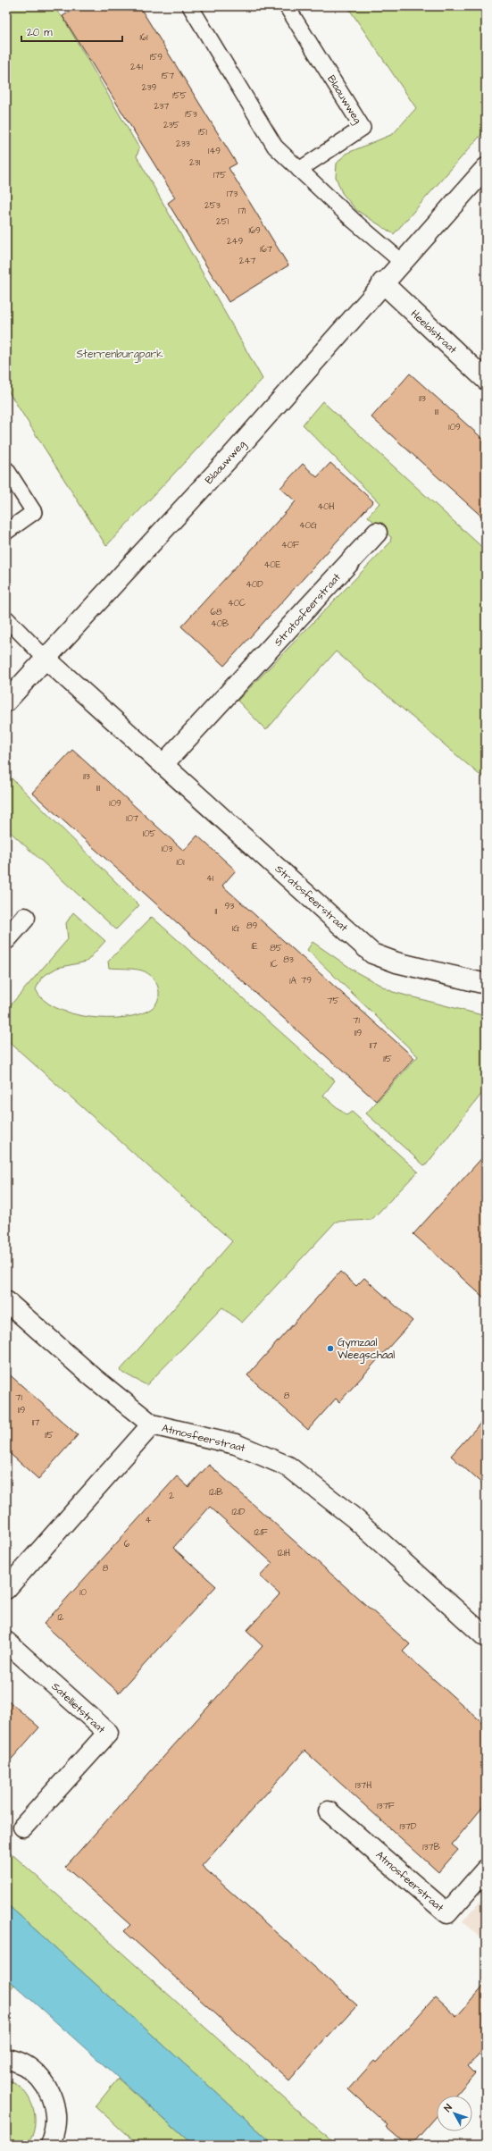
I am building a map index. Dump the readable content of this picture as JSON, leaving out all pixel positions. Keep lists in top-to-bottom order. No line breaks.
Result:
{"streets":{"street":["Blaauwweg","Heelalstraat","Stratosfeerstraat","Atmosfeerstraat","Satellietstraat"]},"crossings":[["Blaauwweg","Heelalstraat"],["Blaauwweg","Stratosfeerstraat"]],"parks":["Sterrenburgpark"],"places":["Gymzaal Weegschaal"],"house_numbers":["161","159","241","157","239","155","237","153","235","151","233","149","231","175","173","253","171","251","169","249","167","247","113","111","109","40H","40G","40F","40E","40D","40C","68","40B","113","111","109","107","105","103","101","41","93","1I","89","1G","1E","85","83","1C","79","1A","75","71","119","117","115","8","71","119","117","115","121B","2","121D","4","121F","6","121H","8","10","12","137H","137F","137D","137B"],"scale_bar":"20 m","north":"top left"}
